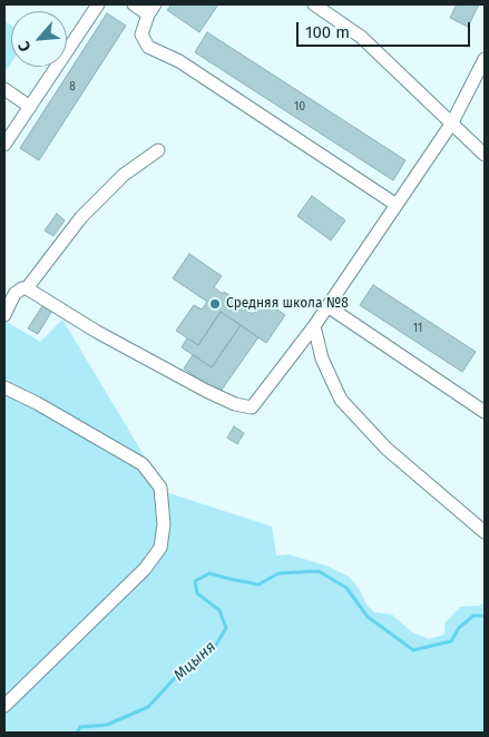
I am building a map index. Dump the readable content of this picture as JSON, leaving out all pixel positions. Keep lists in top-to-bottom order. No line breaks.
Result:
{"water":["Мцыня"],"places":["Средняя школа №8"],"house_numbers":["8","10","11"],"scale_bar":"100 m","north":"bottom left"}
